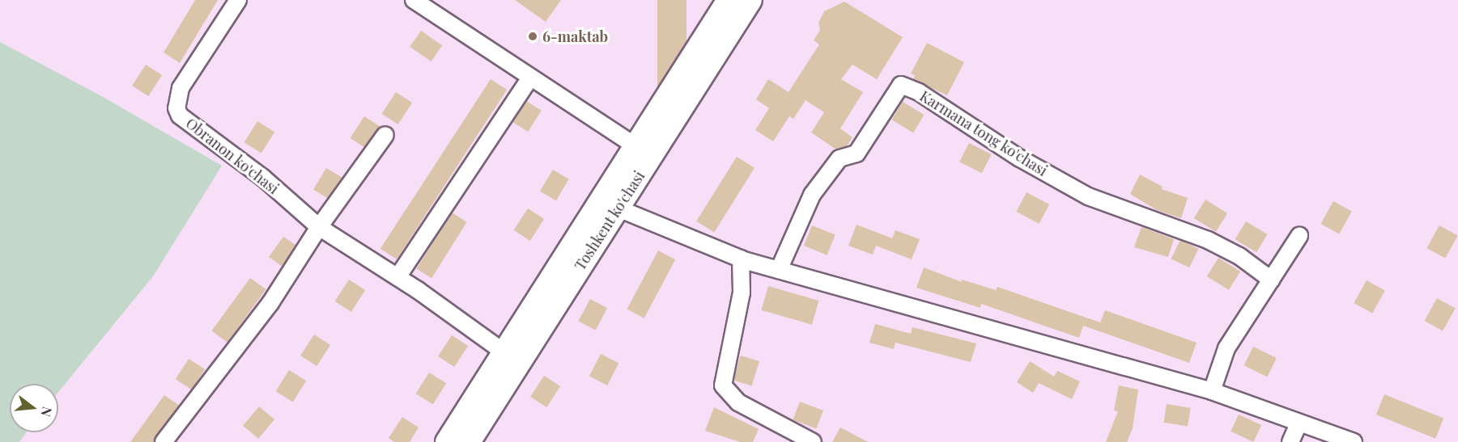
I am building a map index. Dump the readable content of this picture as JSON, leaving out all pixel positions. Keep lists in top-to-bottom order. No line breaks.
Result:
{"streets":{"highway":["Toshkent ko'chasi"],"street":["Karmana tong ko'chasi","Obranon ko'chasi"]},"crossings":[["Obranon ko'chasi","Toshkent ko'chasi"]],"places":["6-maktab"],"north":"right"}
